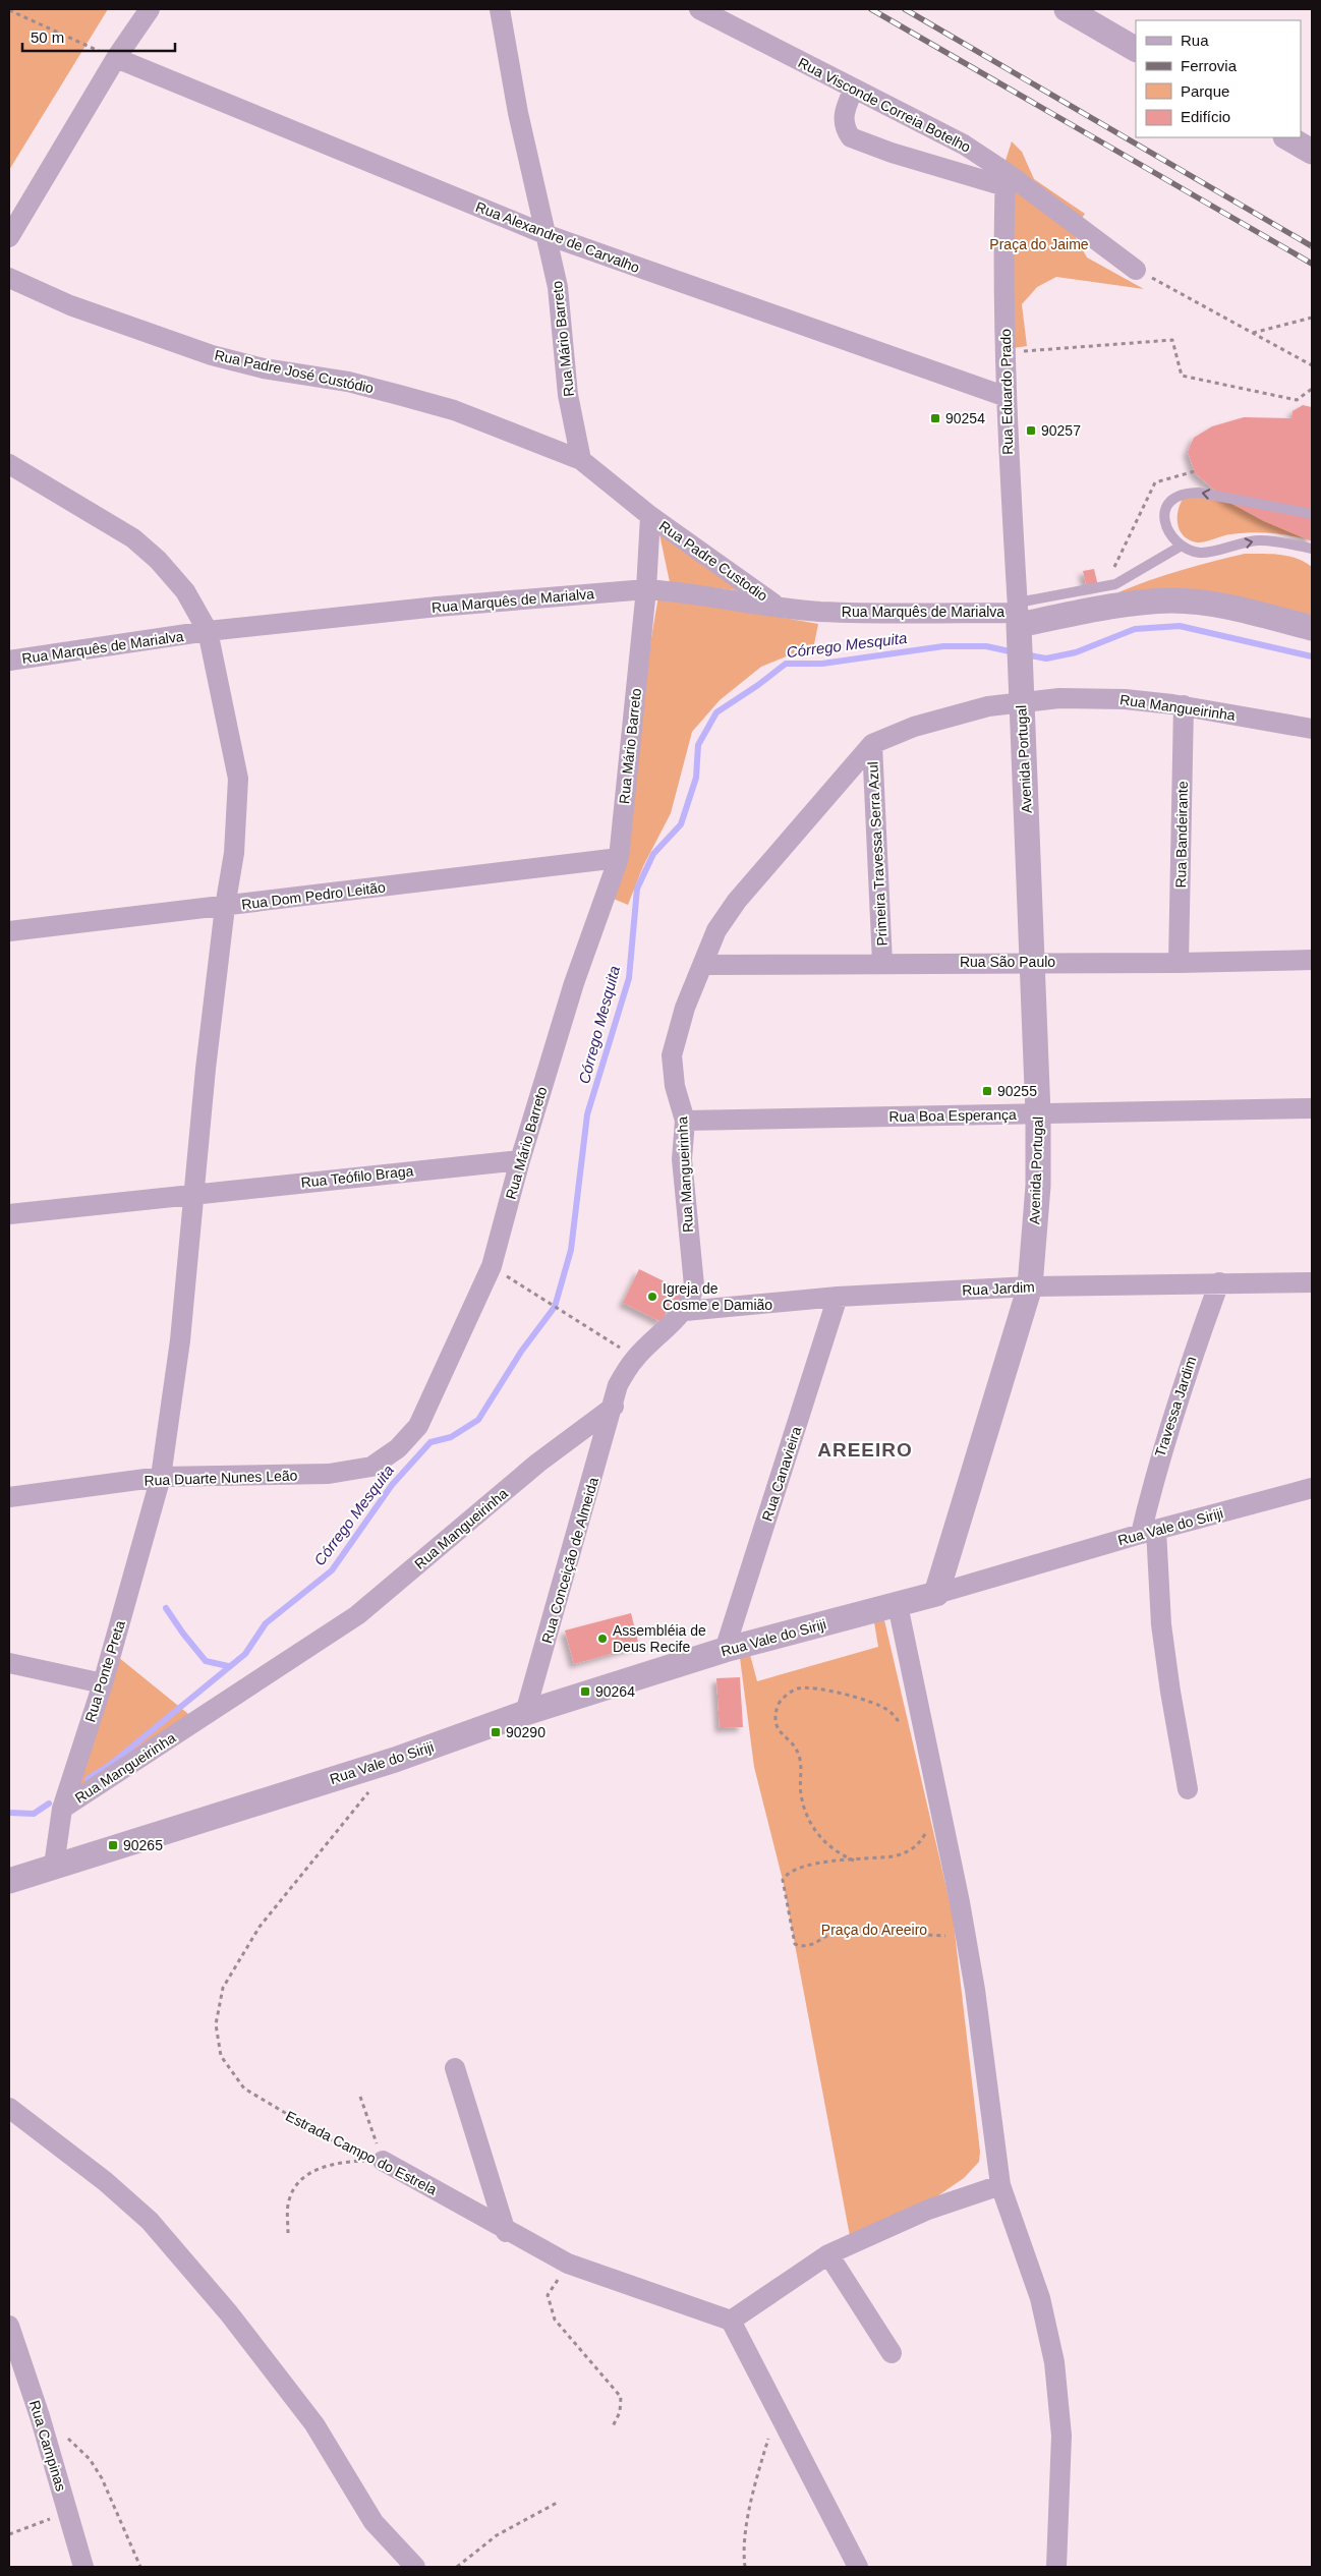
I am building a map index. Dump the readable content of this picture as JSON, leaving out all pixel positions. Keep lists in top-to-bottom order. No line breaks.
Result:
{"streets":{"street":["Rua Visconde Correia Botelho","Rua Alexandre de Carvalho","Rua Mário Barreto","Rua Padre José Custódio","Rua Eduardo Prado","Rua Padre Custodio","Rua Marquês de Marialva","Rua Mangueirinha","Avenida Portugal","Rua Bandeirante","Primeira Travessa Serra Azul","Rua Dom Pedro Leitão","Rua São Paulo","Rua Boa Esperança","Rua Teófilo Braga","Rua Jardim","Travessa Jardim","Rua Canavieira","Rua Duarte Nunes Leão","Rua Vale do Siriji","Rua Conceição de Almeida","Rua Ponte Preta","Estrada Campo do Estrela","Rua Campinas"]},"crossings":[["Rua Visconde Correia Botelho","Rua Eduardo Prado"],["Rua Alexandre de Carvalho","Rua Mário Barreto"],["Rua Alexandre de Carvalho","Rua Eduardo Prado"],["Rua Mário Barreto","Rua Padre José Custódio"],["Rua Mário Barreto","Rua Padre Custodio"],["Rua Mário Barreto","Rua Marquês de Marialva"],["Rua Mário Barreto","Rua Dom Pedro Leitão"],["Rua Mário Barreto","Rua Teófilo Braga"],["Rua Mário Barreto","Rua Duarte Nunes Leão"],["Rua Eduardo Prado","Rua Marquês de Marialva"],["Rua Eduardo Prado","Avenida Portugal"],["Rua Padre Custodio","Rua Marquês de Marialva"],["Rua Marquês de Marialva","Avenida Portugal"],["Rua Mangueirinha","Avenida Portugal"],["Rua Mangueirinha","Rua Bandeirante"],["Rua Mangueirinha","Primeira Travessa Serra Azul"],["Rua Mangueirinha","Rua São Paulo"],["Rua Mangueirinha","Rua Boa Esperança"],["Rua Mangueirinha","Rua Jardim"],["Rua Mangueirinha","Rua Conceição de Almeida"],["Rua Mangueirinha","Rua Ponte Preta"],["Avenida Portugal","Rua São Paulo"],["Avenida Portugal","Rua Boa Esperança"],["Avenida Portugal","Rua Jardim"],["Avenida Portugal","Rua Vale do Siriji"],["Rua Bandeirante","Rua São Paulo"],["Primeira Travessa Serra Azul","Rua São Paulo"],["Rua Jardim","Travessa Jardim"],["Rua Jardim","Rua Canavieira"],["Travessa Jardim","Rua Vale do Siriji"],["Rua Canavieira","Rua Vale do Siriji"],["Rua Duarte Nunes Leão","Rua Ponte Preta"],["Rua Vale do Siriji","Rua Conceição de Almeida"],["Rua Vale do Siriji","Rua Ponte Preta"]],"districts":["AREEIRO"],"water":["Córrego Mesquita"],"parks":["Praça do Jaime","Praça do Areeiro"],"places":{"transit":["90254","90257","90255","90264","90290","90265"],"other":["Igreja de Cosme e Damião","Assembléia de Deus Recife"]},"legend":["Rua","Ferrovia","Parque","Edifício"],"scale_bar":"50 m"}
